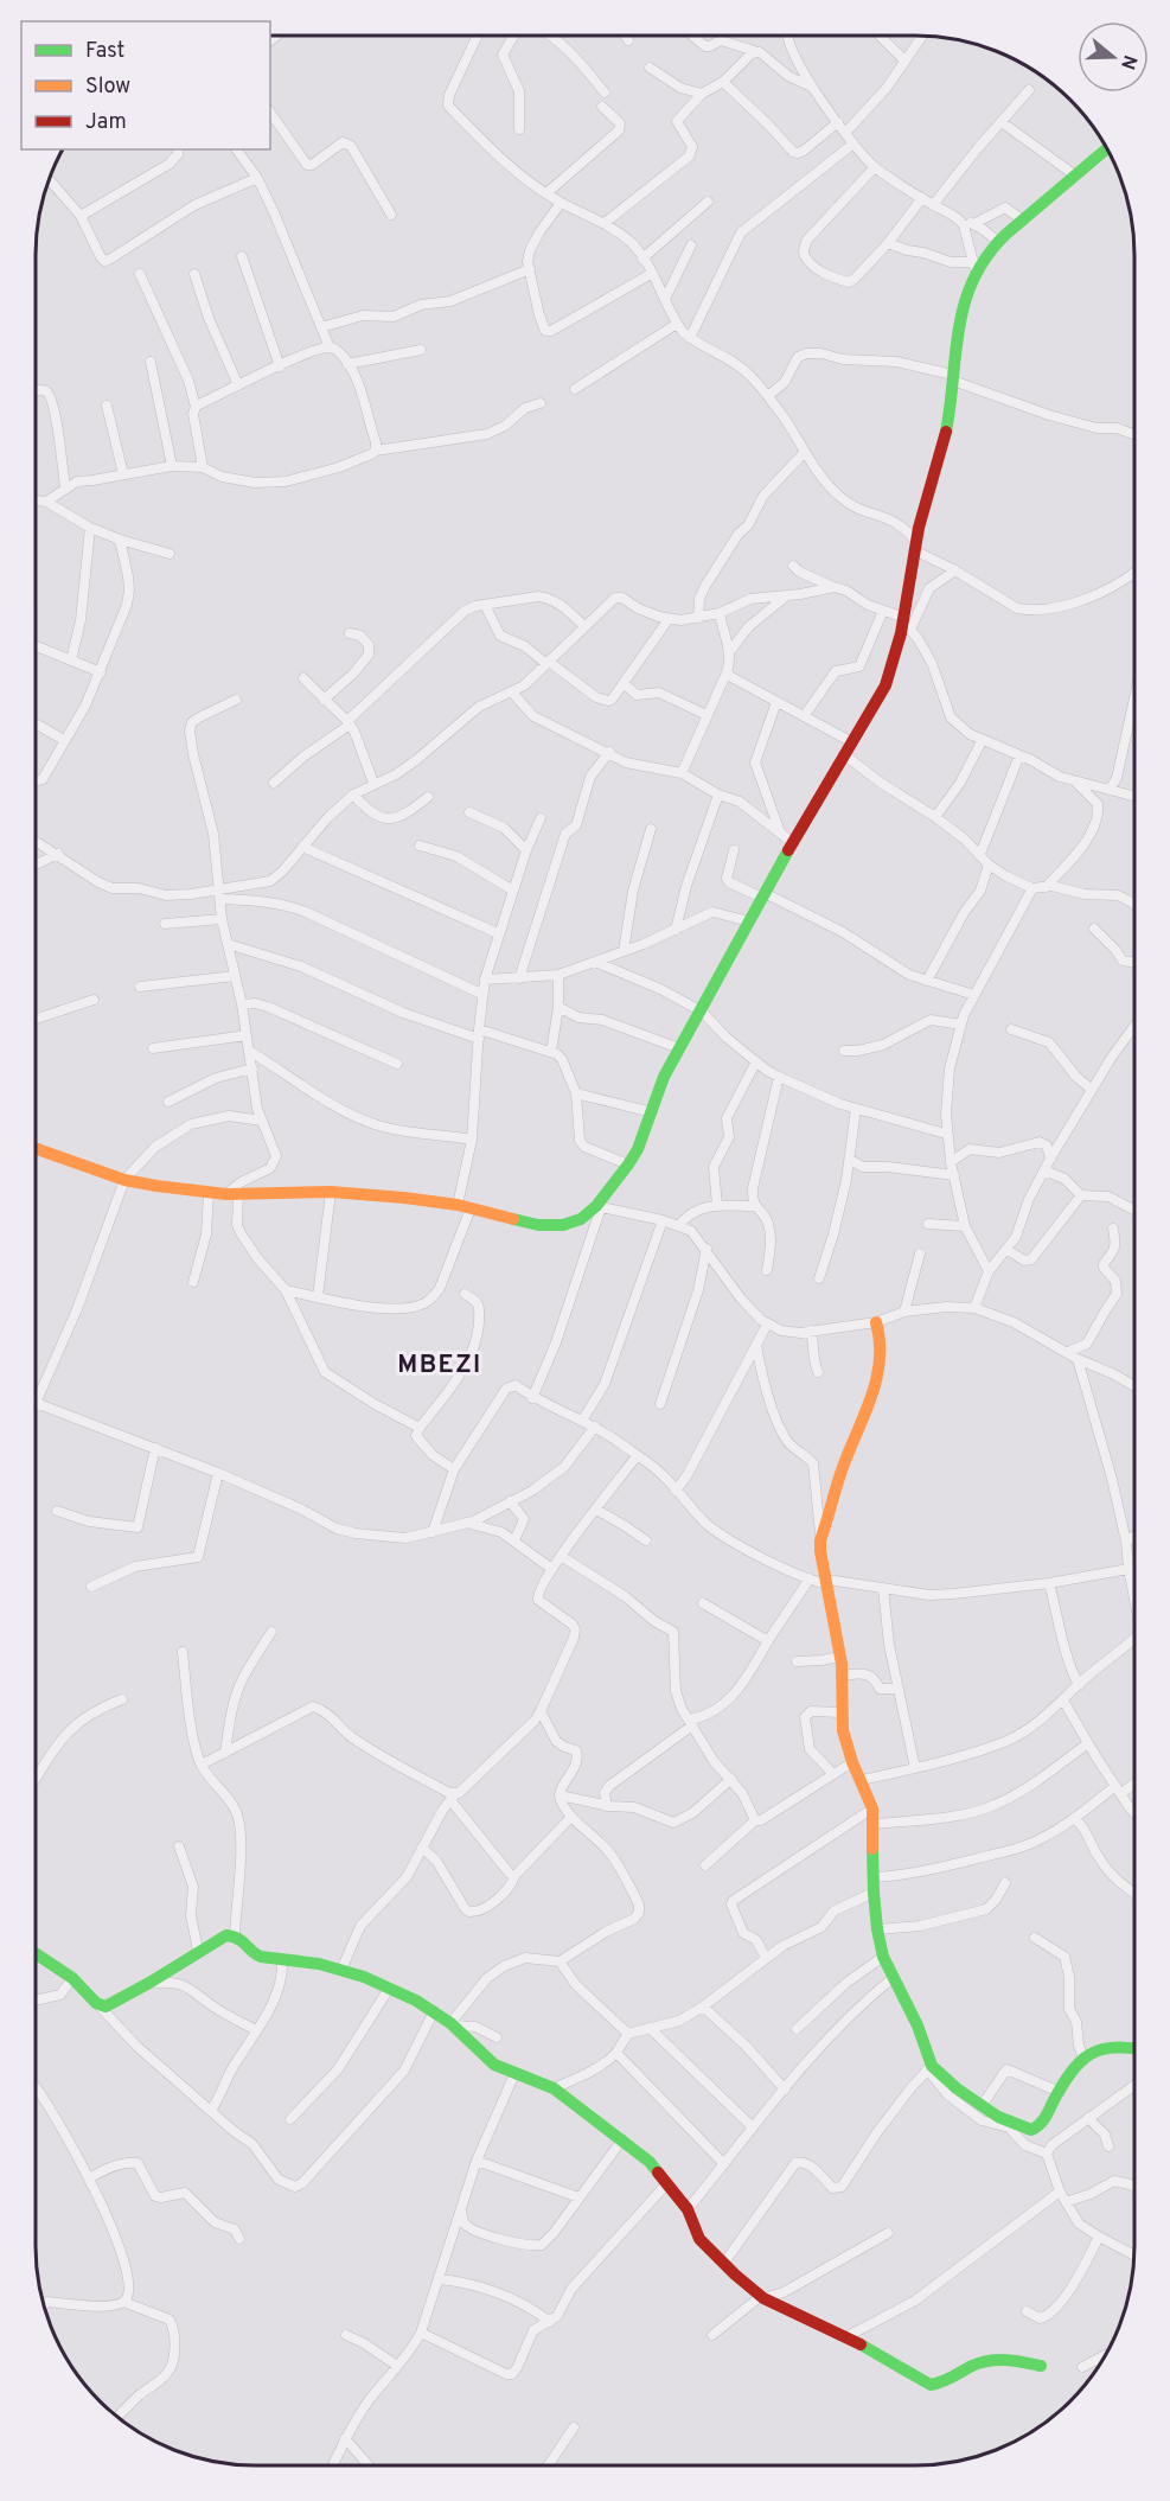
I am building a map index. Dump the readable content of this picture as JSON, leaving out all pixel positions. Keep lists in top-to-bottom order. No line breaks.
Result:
{"districts":["MBEZI"],"legend":["Fast","Slow","Jam"],"north":"right"}
